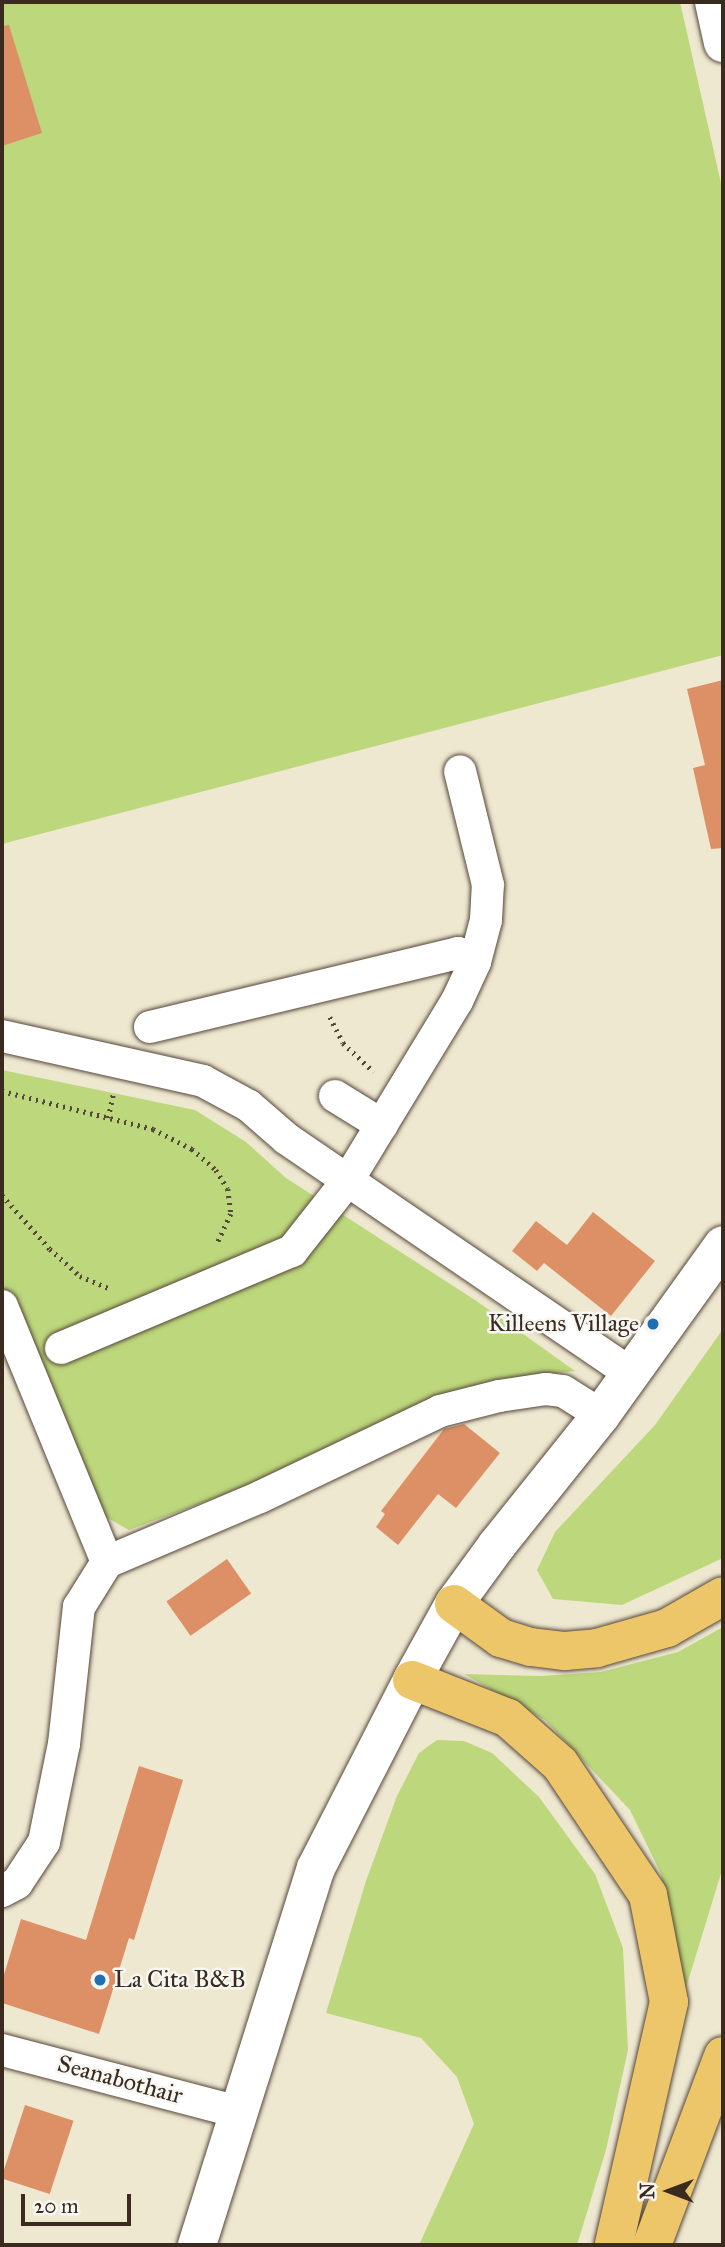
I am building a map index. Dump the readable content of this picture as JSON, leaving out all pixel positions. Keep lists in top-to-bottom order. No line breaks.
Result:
{"streets":{"street":["Seanabothair"]},"places":["Killeens Village","La Cita B&B"],"scale_bar":"20 m","north":"left"}
